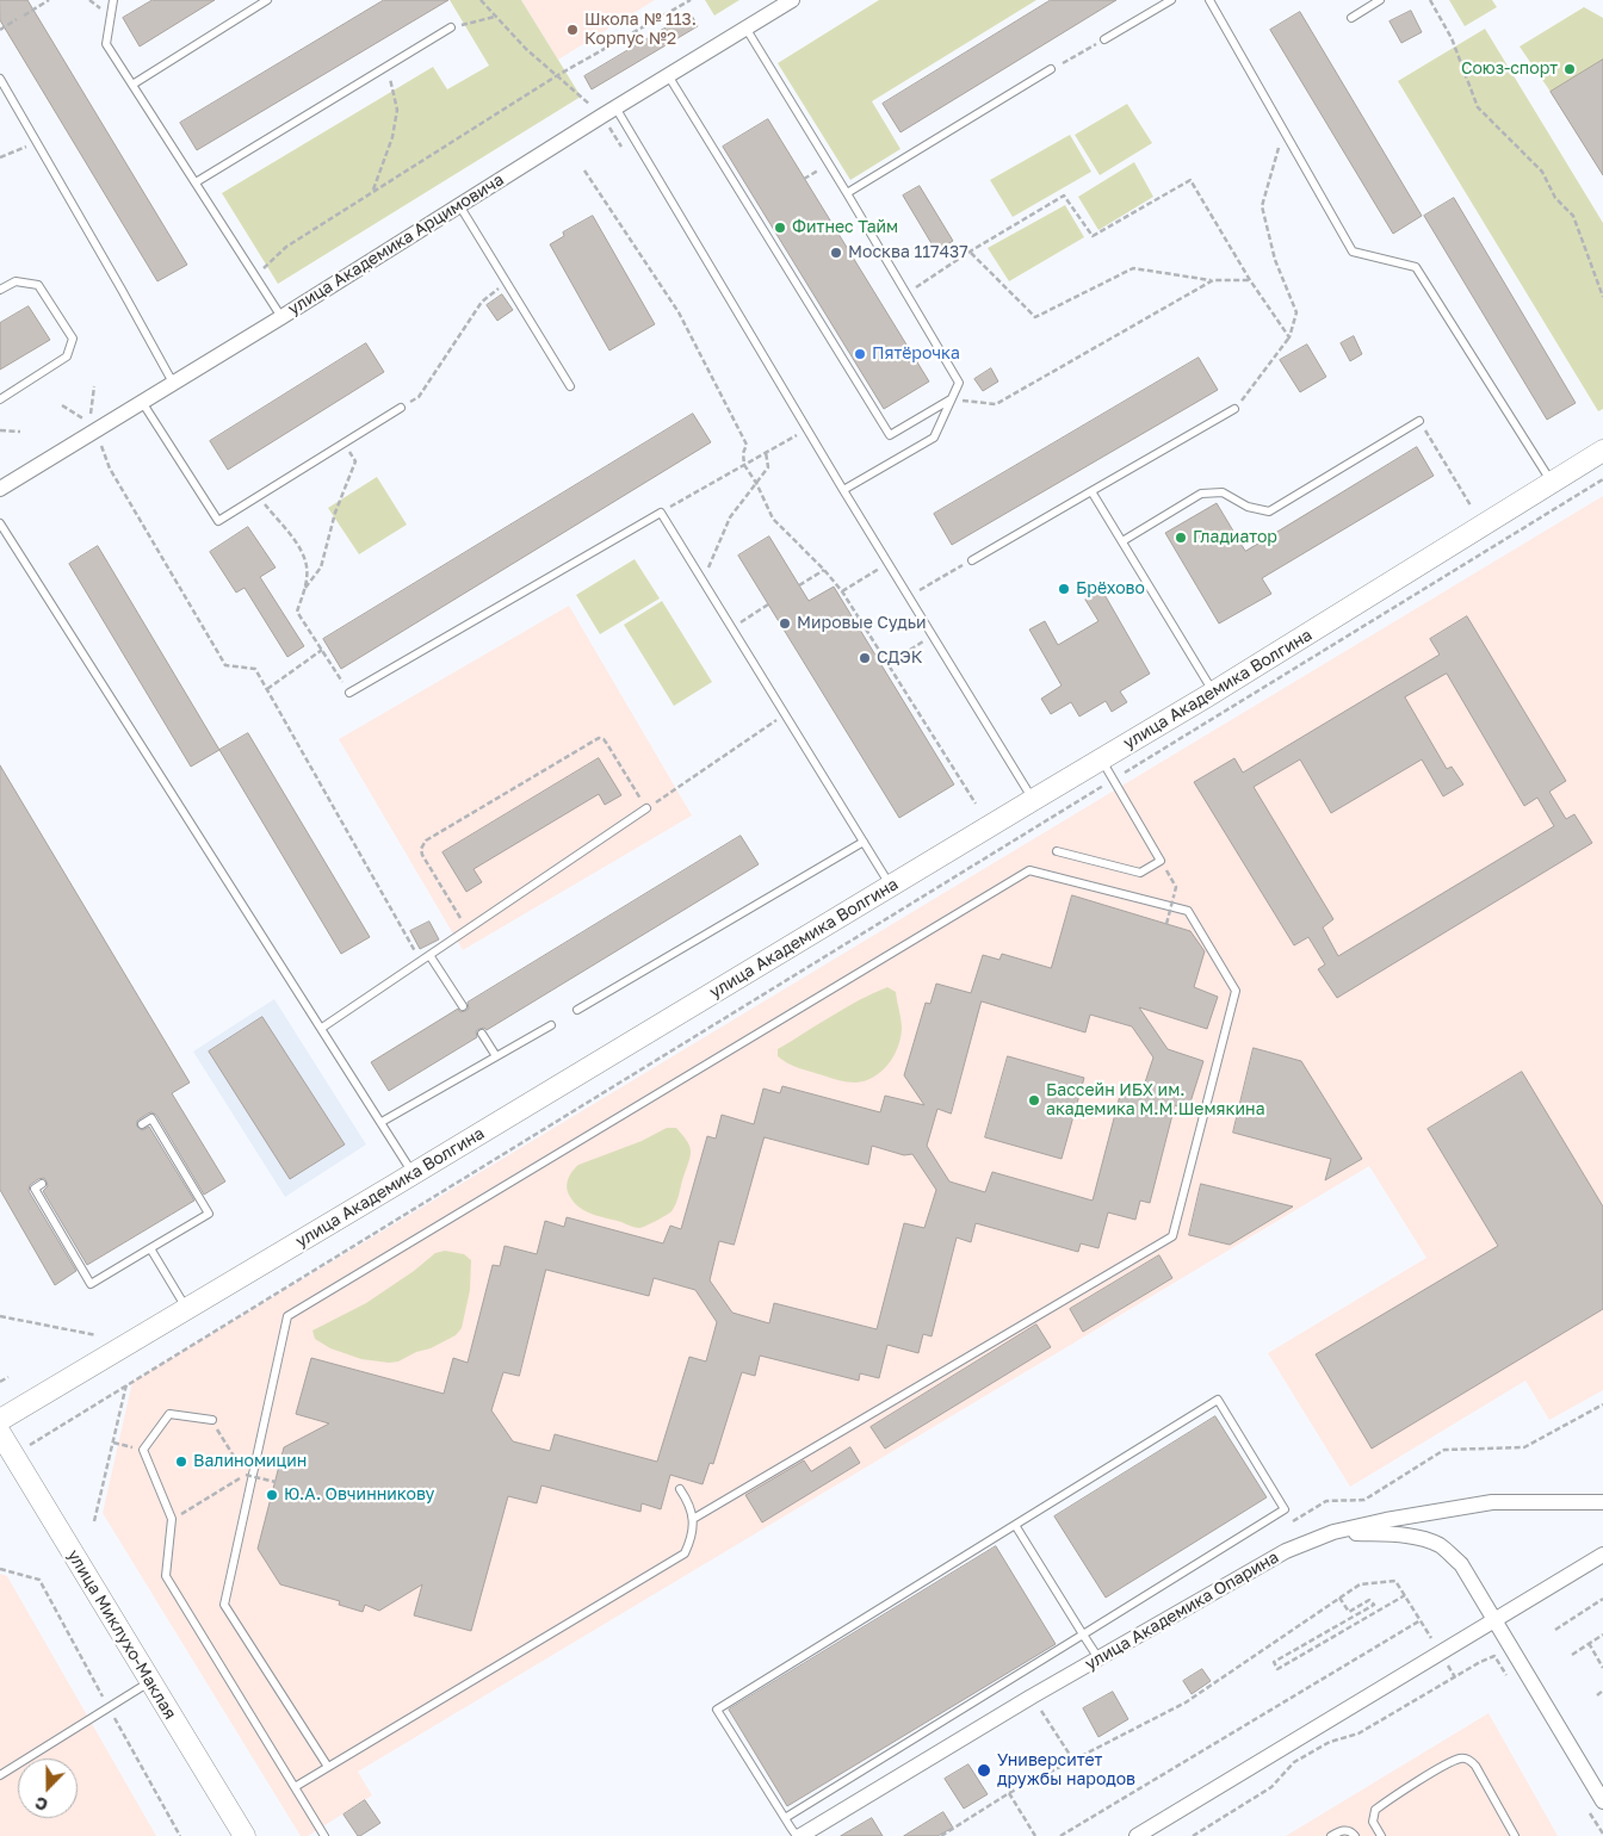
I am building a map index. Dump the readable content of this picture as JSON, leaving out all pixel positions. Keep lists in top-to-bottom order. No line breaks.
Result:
{"streets":{"street":["улица Академика Арцимовича","улица Академика Волгина","улица Академика Опарина","улица Миклухо-Маклая"]},"places":["Школа № 113. Корпус №2","Союз-спорт","Фитнес Тайм","Москва 117437","Пятёрочка","Гладиатор","Брёхово","Мировые Судьи","СДЭК","Бассейн ИБХ им. академика М.М.Шемякина","Валиномицин","Ю.А. Овчинникову","Университет дружбы народов"],"north":"bottom"}
